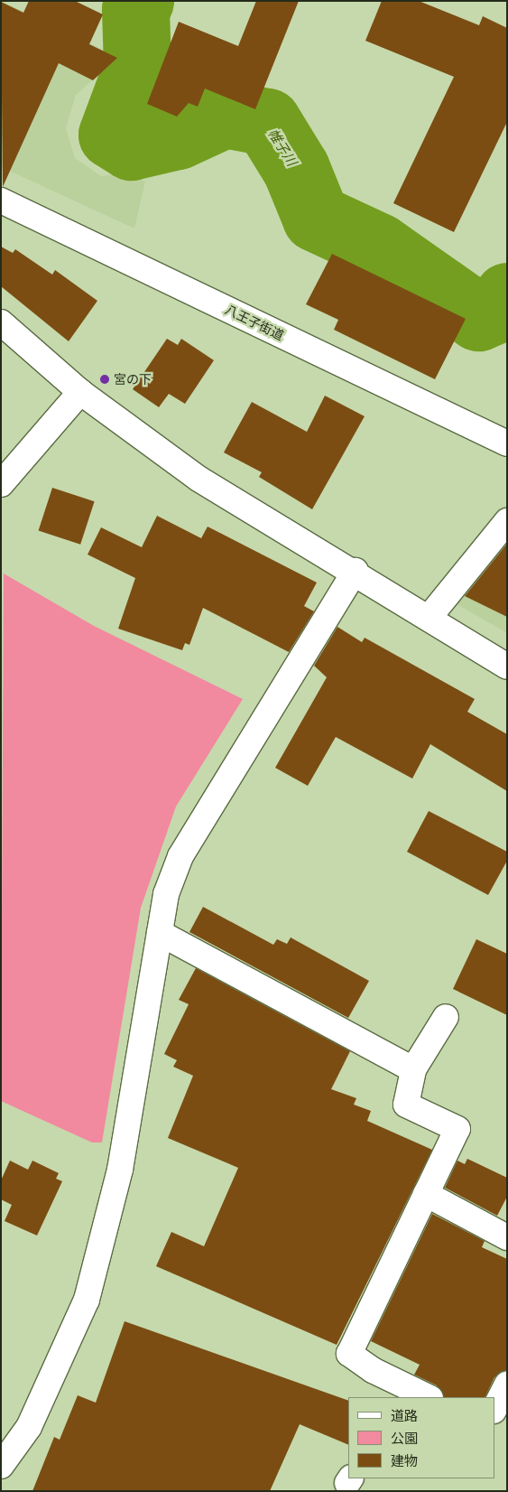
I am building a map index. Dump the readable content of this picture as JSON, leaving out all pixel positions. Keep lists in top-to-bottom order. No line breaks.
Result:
{"streets":{"main road":["八王子街道"]},"water":["帷子川"],"places":["宮の下"],"legend":["道路","公園","建物"]}
